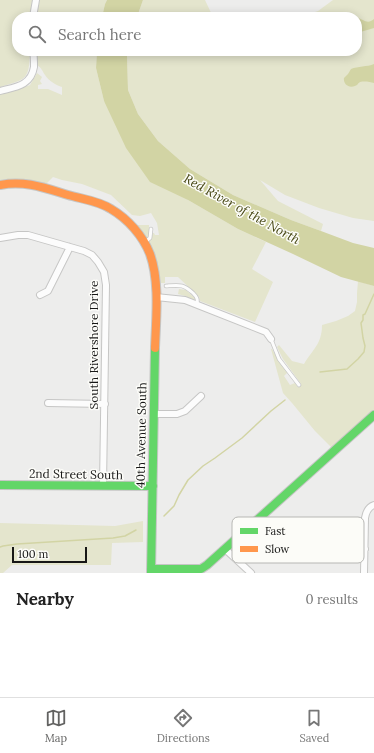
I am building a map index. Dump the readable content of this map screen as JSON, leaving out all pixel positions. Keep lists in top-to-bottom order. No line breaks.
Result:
{"streets":{"street":["South Rivershore Drive","40th Avenue South","2nd Street South"]},"crossings":[["South Rivershore Drive","2nd Street South"],["40th Avenue South","2nd Street South"]],"water":["Red River of the North"],"legend":["Fast","Slow"],"scale_bar":"100 m","page":{"search":"Search here","scale":"100 m","heading":["Nearby","0 results"],"nav":["Map","Directions","Saved"]}}
